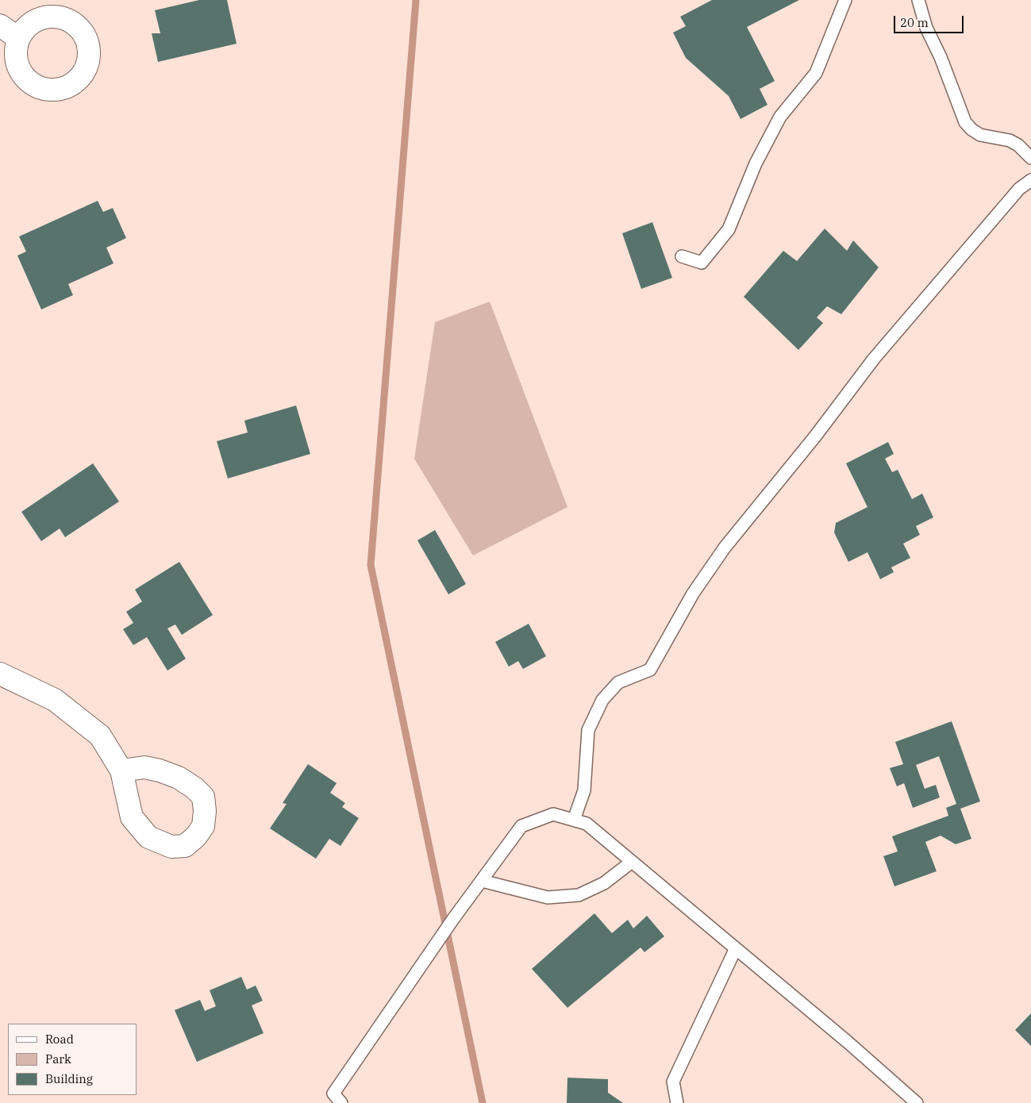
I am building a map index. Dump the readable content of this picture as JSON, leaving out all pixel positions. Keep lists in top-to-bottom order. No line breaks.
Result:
{"legend":["Road","Park","Building"],"scale_bar":"20 m"}
